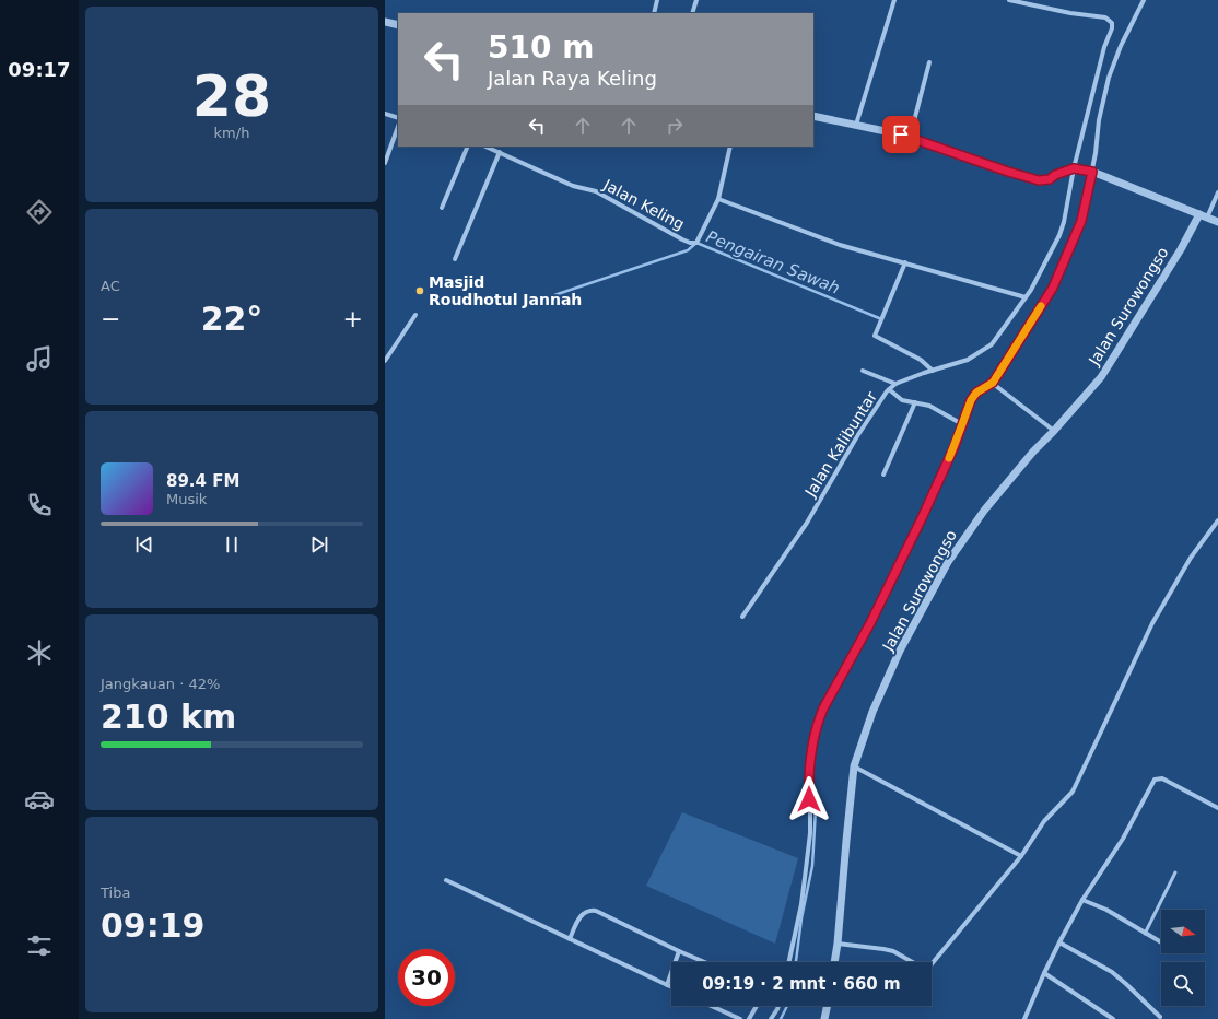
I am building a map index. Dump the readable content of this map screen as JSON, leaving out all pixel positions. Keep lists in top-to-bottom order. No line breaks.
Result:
{"streets":{"street":["Jalan Keling","Jalan Surowongso","Jalan Kalibuntar"]},"water":["Pengairan Sawah"],"places":["Masjid Roudhotul Jannah"],"north":"right","page":{"tabs":"09:17","tile":[["28","km/h"],"AC",["Jangkauan · 42%","210 km"],["Tiba","09:19"]],"turn":["510 m","Jalan Raya Keling"],"heat":["−","22°","+"],"song":["89.4 FM","Musik"],"limit":"30","trip":"09:19 · 2 mnt · 660 m"}}
